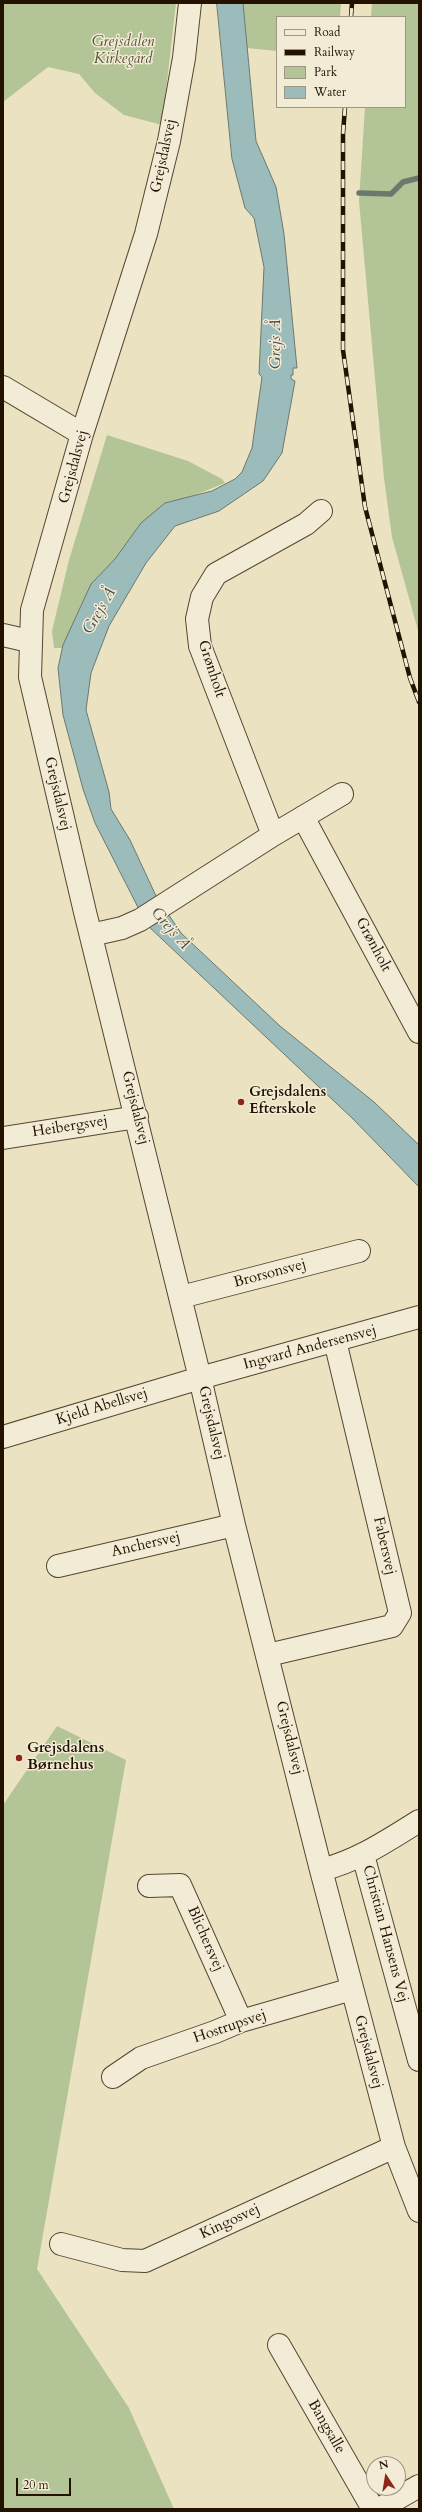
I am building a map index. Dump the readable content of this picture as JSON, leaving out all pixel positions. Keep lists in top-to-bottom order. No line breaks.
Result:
{"streets":{"street":["Grejsdalsvej","Grønholt","Heibergsvej","Brorsonsvej","Ingvard Andersensvej","Kjeld Abellsvej","Anchersvej","Fabersvej","Christian Hansens Vej","Blichersvej","Hostrupsvej","Kingosvej","Bangsalle"]},"crossings":[["Grejsdalsvej","Heibergsvej"],["Grejsdalsvej","Brorsonsvej"],["Grejsdalsvej","Ingvard Andersensvej"],["Grejsdalsvej","Kjeld Abellsvej"],["Grejsdalsvej","Anchersvej"],["Grejsdalsvej","Fabersvej"],["Grejsdalsvej","Christian Hansens Vej"],["Grejsdalsvej","Hostrupsvej"],["Grejsdalsvej","Kingosvej"],["Ingvard Andersensvej","Kjeld Abellsvej"],["Ingvard Andersensvej","Fabersvej"],["Blichersvej","Hostrupsvej"]],"water":["Grejs Å"],"parks":["Grejsdalen Kirkegård"],"places":["Grejsdalens Efterskole","Grejsdalens Børnehus"],"legend":["Road","Railway","Park","Water"],"scale_bar":"20 m","north":"top"}
